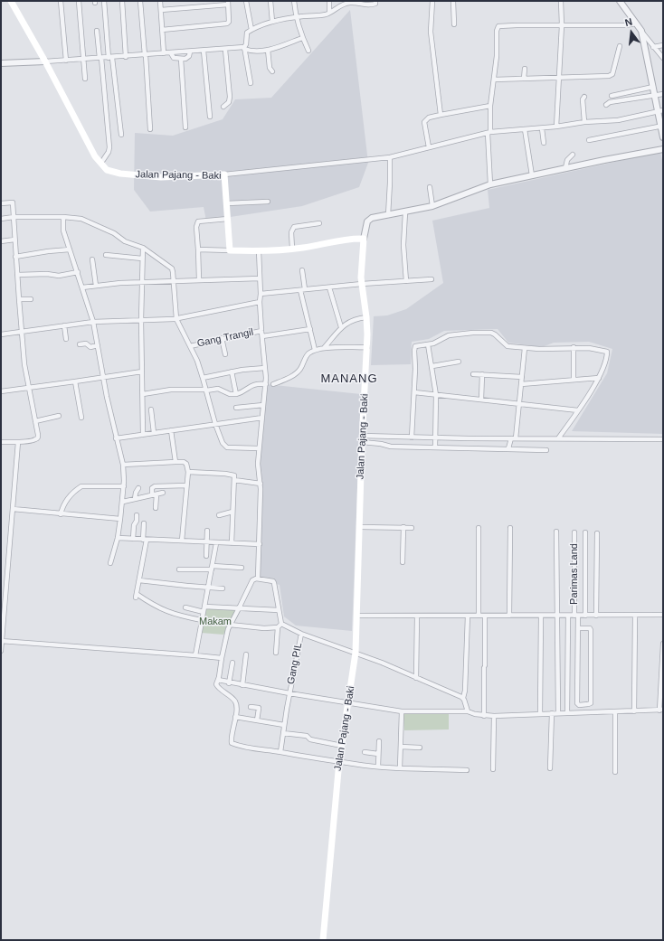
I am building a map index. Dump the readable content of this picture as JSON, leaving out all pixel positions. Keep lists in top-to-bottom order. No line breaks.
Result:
{"streets":{"main road":["Jalan Pajang - Baki"],"street":["Gang Trangil","Parimas Land","Gang PIL"]},"districts":["MANANG"],"parks":["Makam"],"north":"top"}
